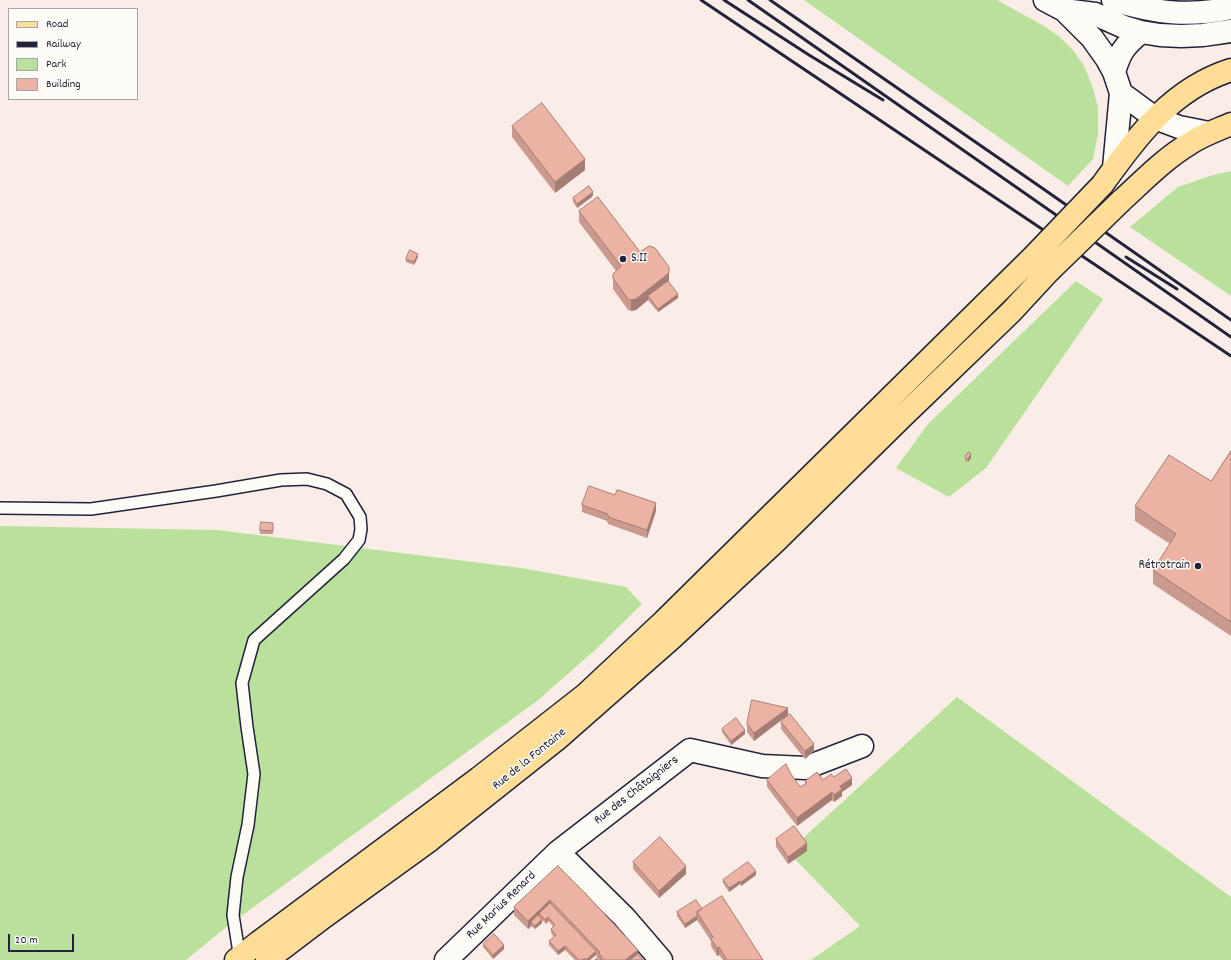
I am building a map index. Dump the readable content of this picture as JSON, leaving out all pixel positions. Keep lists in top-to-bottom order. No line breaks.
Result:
{"streets":{"main road":["Rue de la Fontaine"],"street":["Rue des Châtaigniers","Rue Marius Renard"]},"crossings":[["Rue des Châtaigniers","Rue Marius Renard"]],"places":["S.II","Rétrotrain"],"legend":["Road","Railway","Park","Building"],"scale_bar":"20 m"}
